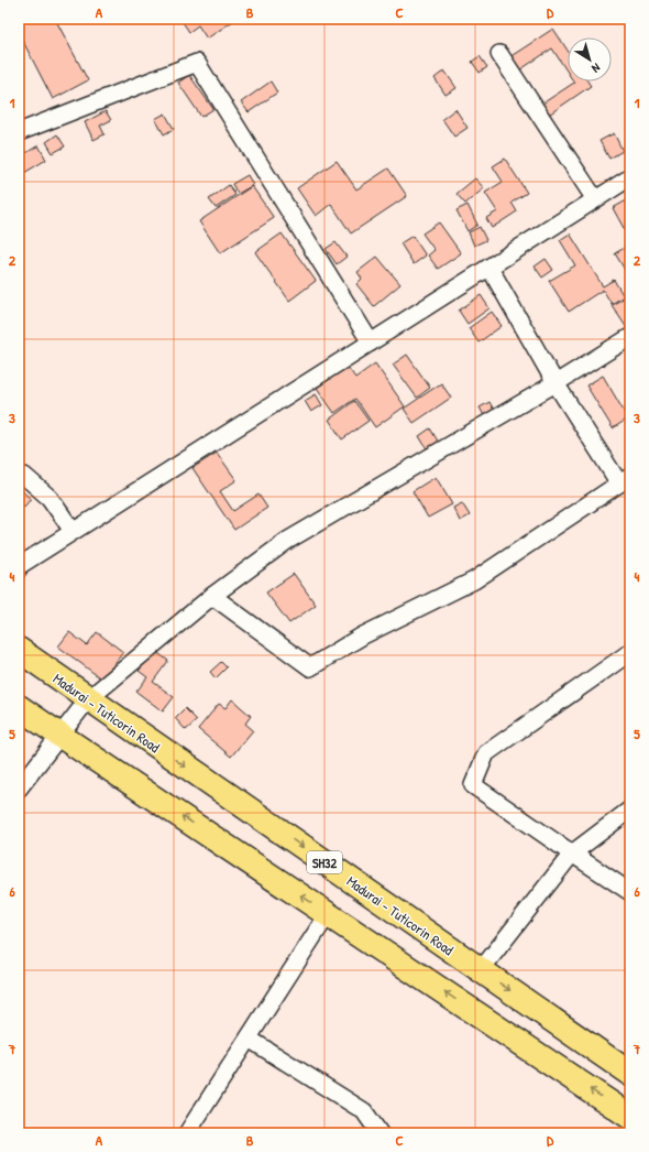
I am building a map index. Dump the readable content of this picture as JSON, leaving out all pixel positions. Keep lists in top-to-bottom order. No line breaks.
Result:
{"streets":{"main road":["Madurai - Tuticorin Road","SH32"]},"north":"bottom right","grid":{"columns":["A","B","C","D"],"rows":["1","2","3","4","5","6","7"]}}
